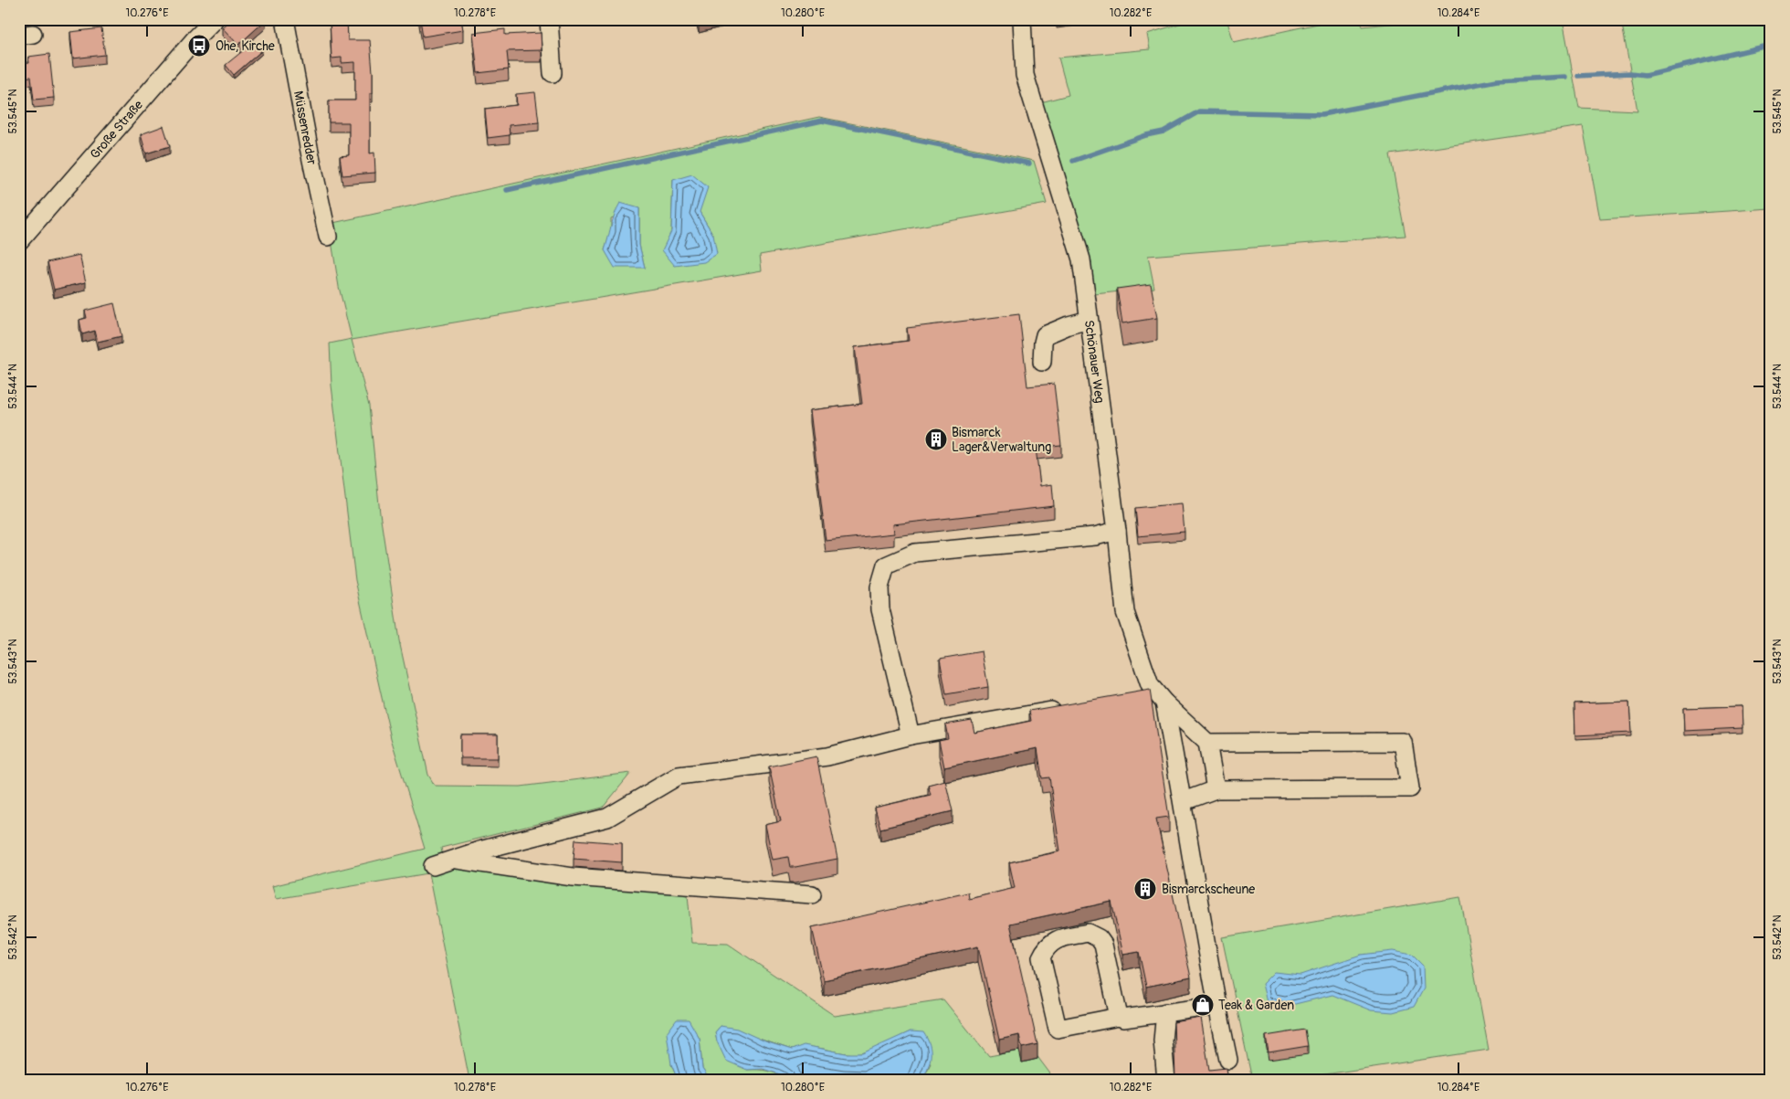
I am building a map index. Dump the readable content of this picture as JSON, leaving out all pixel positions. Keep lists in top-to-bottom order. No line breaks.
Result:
{"streets":{"street":["Müssenredder","Große Straße","Schönauer Weg"]},"places":{"bus stop":["Ohe, Kirche"],"building":["Bismarck Lager&Verwaltung","Bismarckscheune"],"shop":["Teak & Garden"]},"coordinates":["10.276°E","10.278°E","10.280°E","10.282°E","10.284°E","53.545°N","53.544°N","53.543°N","53.542°N"]}
